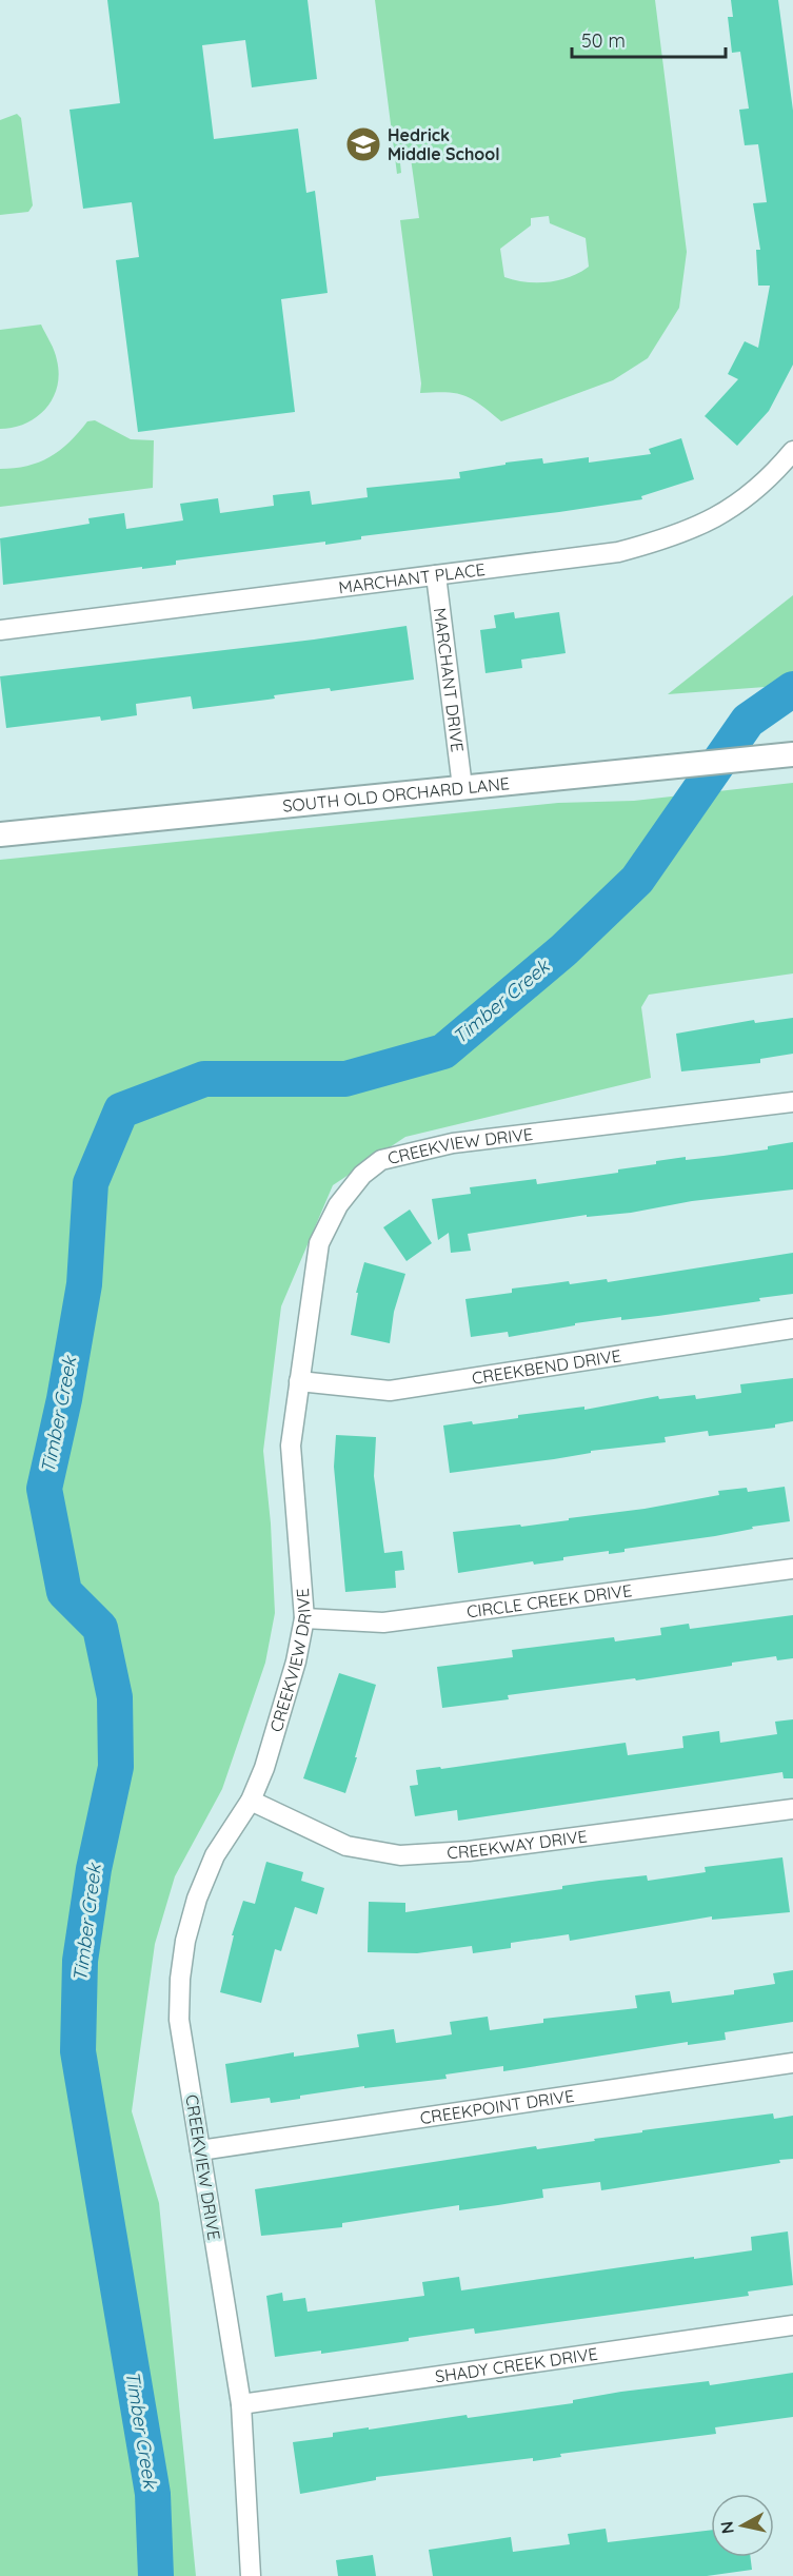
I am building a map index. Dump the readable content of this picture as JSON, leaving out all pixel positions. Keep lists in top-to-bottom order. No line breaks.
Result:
{"streets":{"street":["MARCHANT PLACE","MARCHANT DRIVE","SOUTH OLD ORCHARD LANE","CREEKVIEW DRIVE","CREEKBEND DRIVE","CIRCLE CREEK DRIVE","CREEKWAY DRIVE","CREEKPOINT DRIVE","SHADY CREEK DRIVE"]},"crossings":[["MARCHANT PLACE","MARCHANT DRIVE"],["MARCHANT DRIVE","SOUTH OLD ORCHARD LANE"],["CREEKVIEW DRIVE","CREEKBEND DRIVE"],["CREEKVIEW DRIVE","CIRCLE CREEK DRIVE"],["CREEKVIEW DRIVE","CREEKWAY DRIVE"],["CREEKVIEW DRIVE","CREEKPOINT DRIVE"],["CREEKVIEW DRIVE","SHADY CREEK DRIVE"]],"water":["Timber Creek"],"places":{"school or university":["Hedrick Middle School"]},"scale_bar":"50 m","north":"left"}
